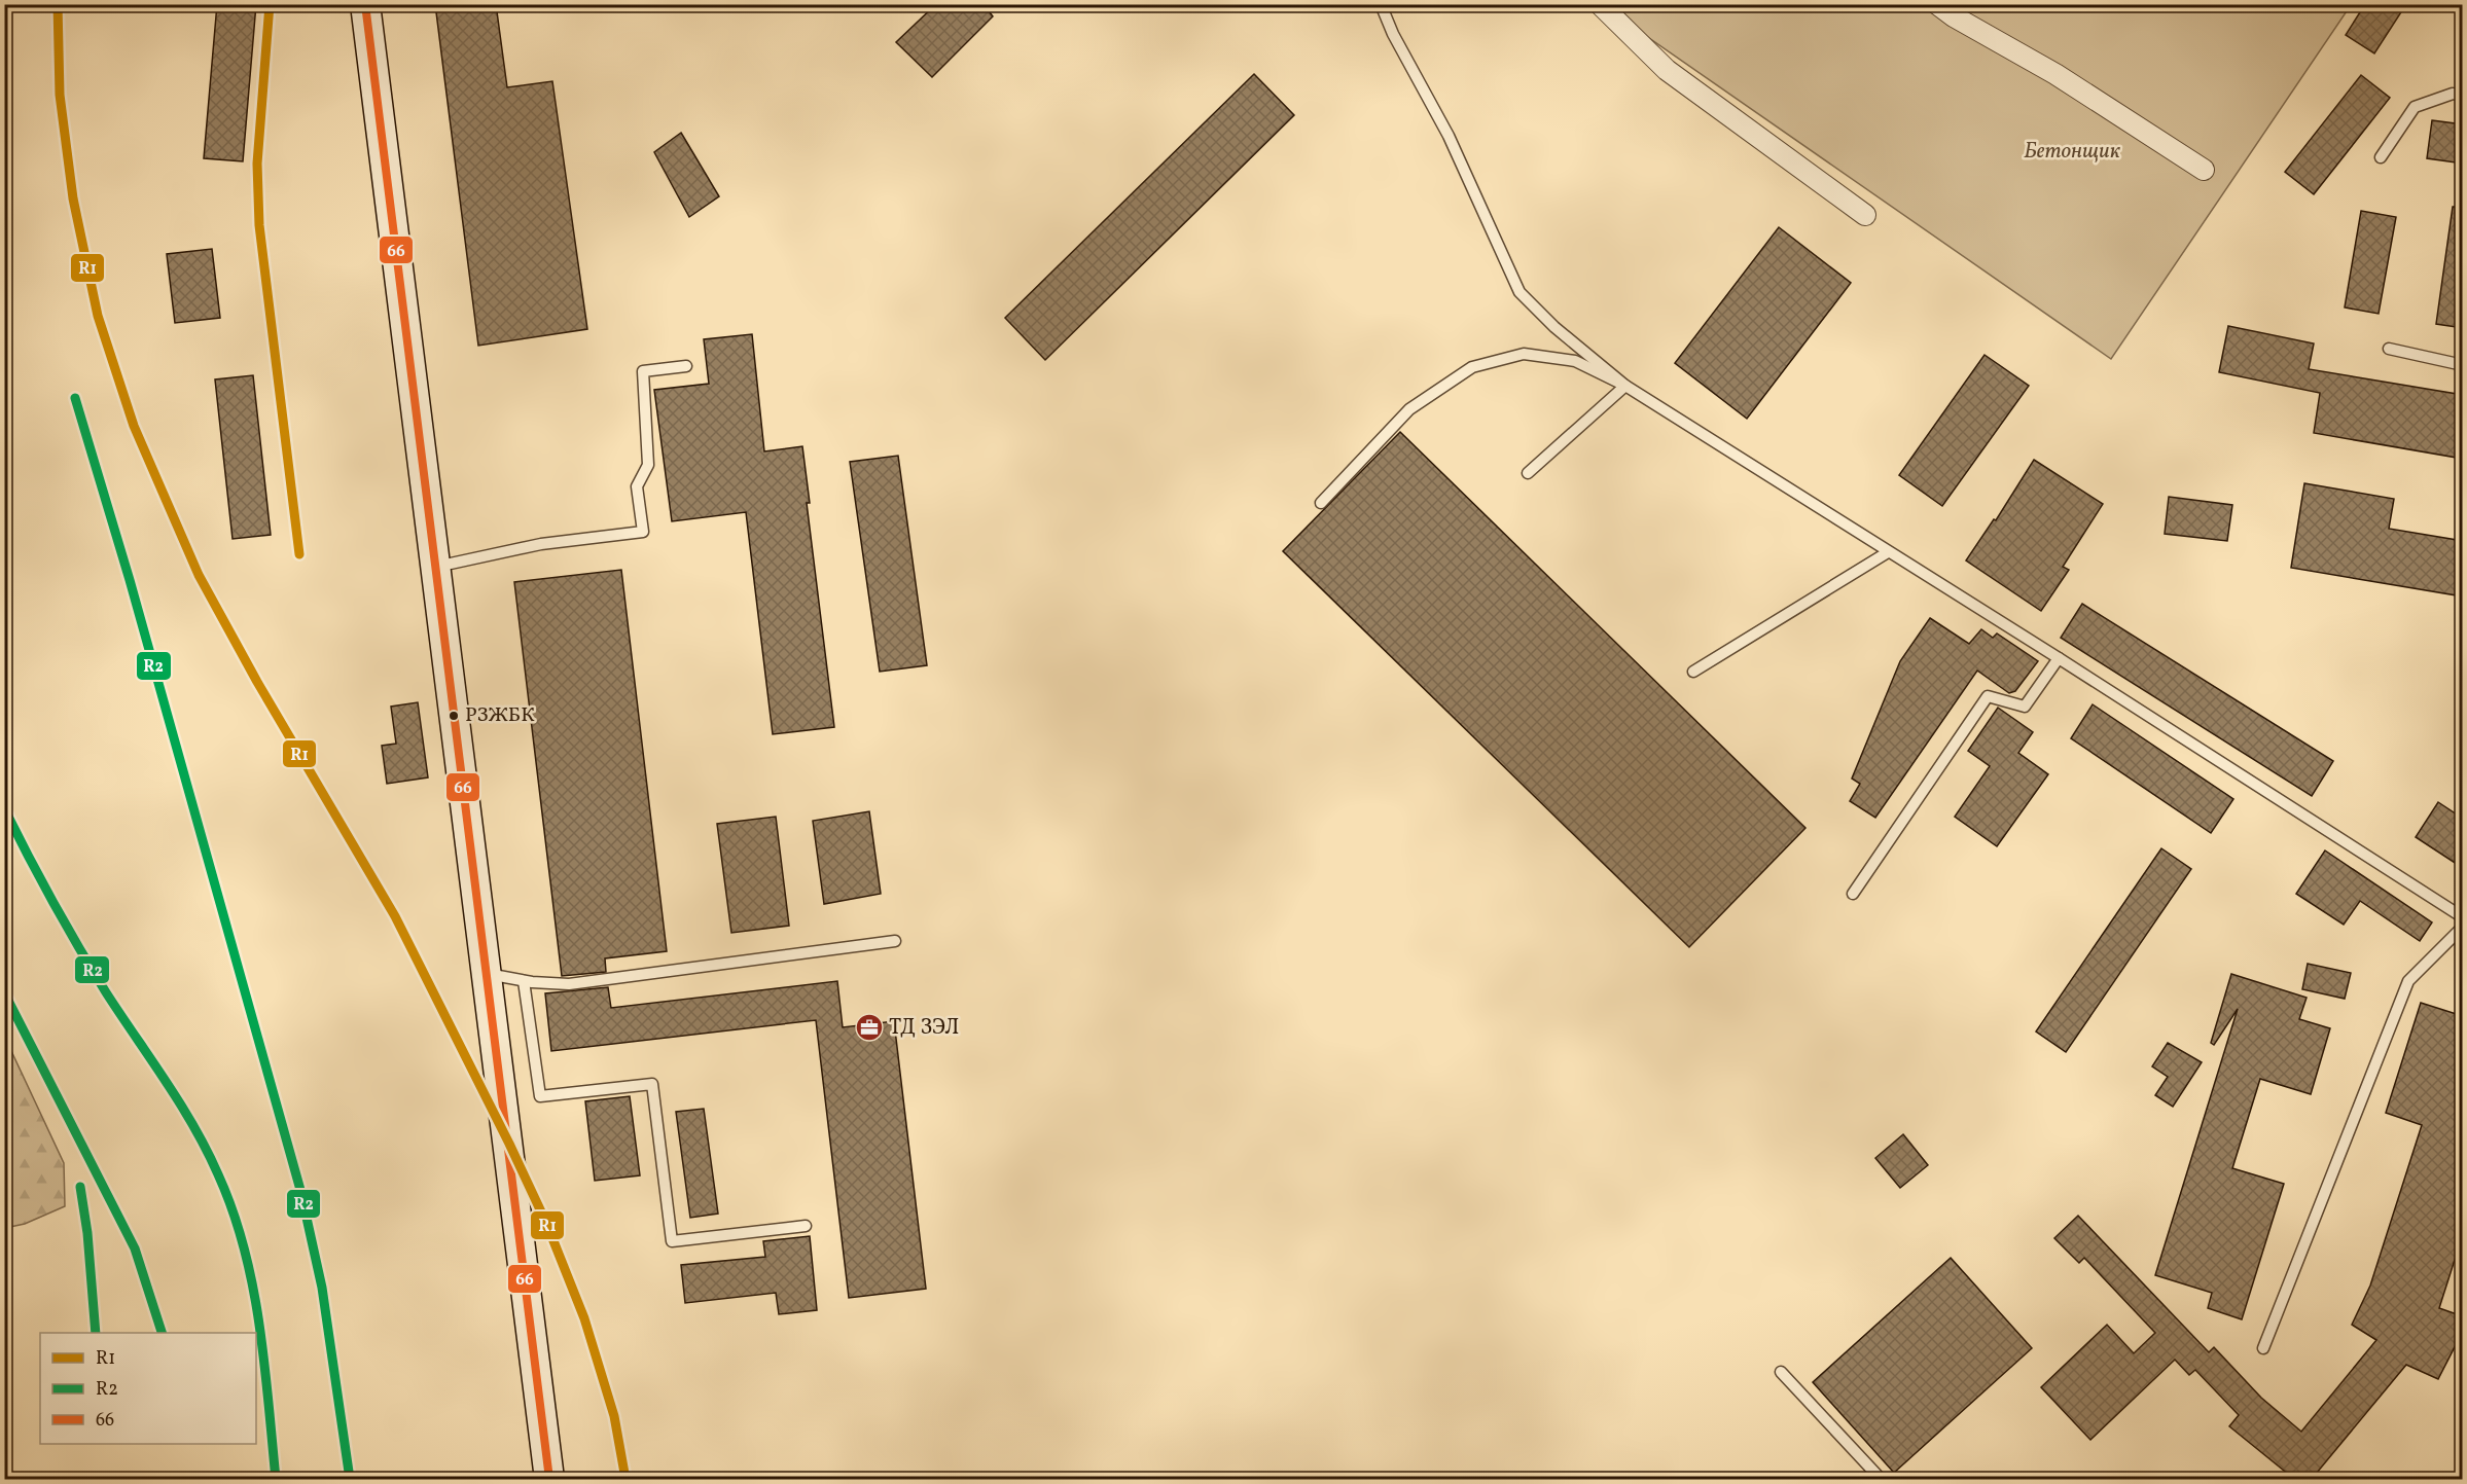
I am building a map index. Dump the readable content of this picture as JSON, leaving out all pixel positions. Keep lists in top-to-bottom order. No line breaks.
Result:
{"parks":["Бетонщик"],"places":{"other":["РЗЖБК"],"office":["ТД ЗЭЛ"]},"lines":["transit line R1","transit line 66","transit line R2"],"legend":["R1","R2","66"]}
